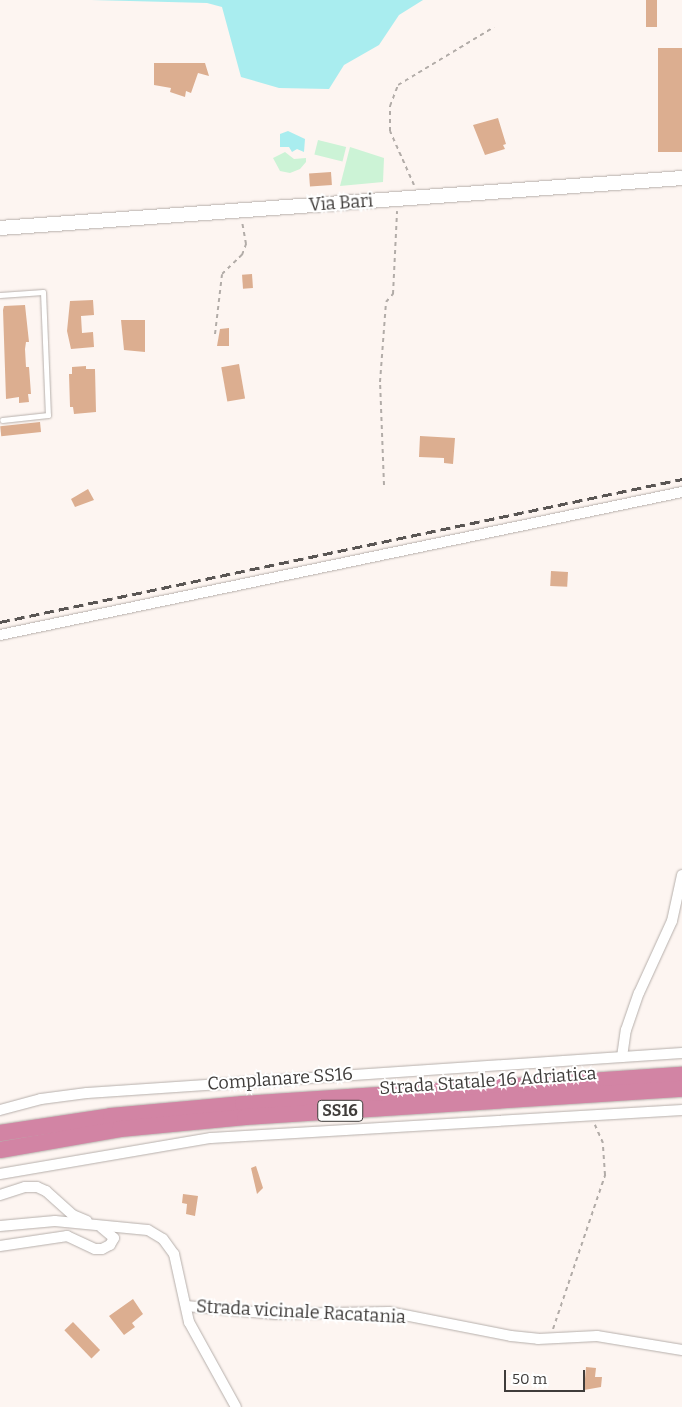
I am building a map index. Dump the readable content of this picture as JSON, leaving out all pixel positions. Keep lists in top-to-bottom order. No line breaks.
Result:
{"streets":{"highway":["Strada Statale 16 Adriatica","SS16"],"main road":["Via Bari"],"street":["Complanare SS16","Strada vicinale Racatania"]},"scale_bar":"50 m"}
